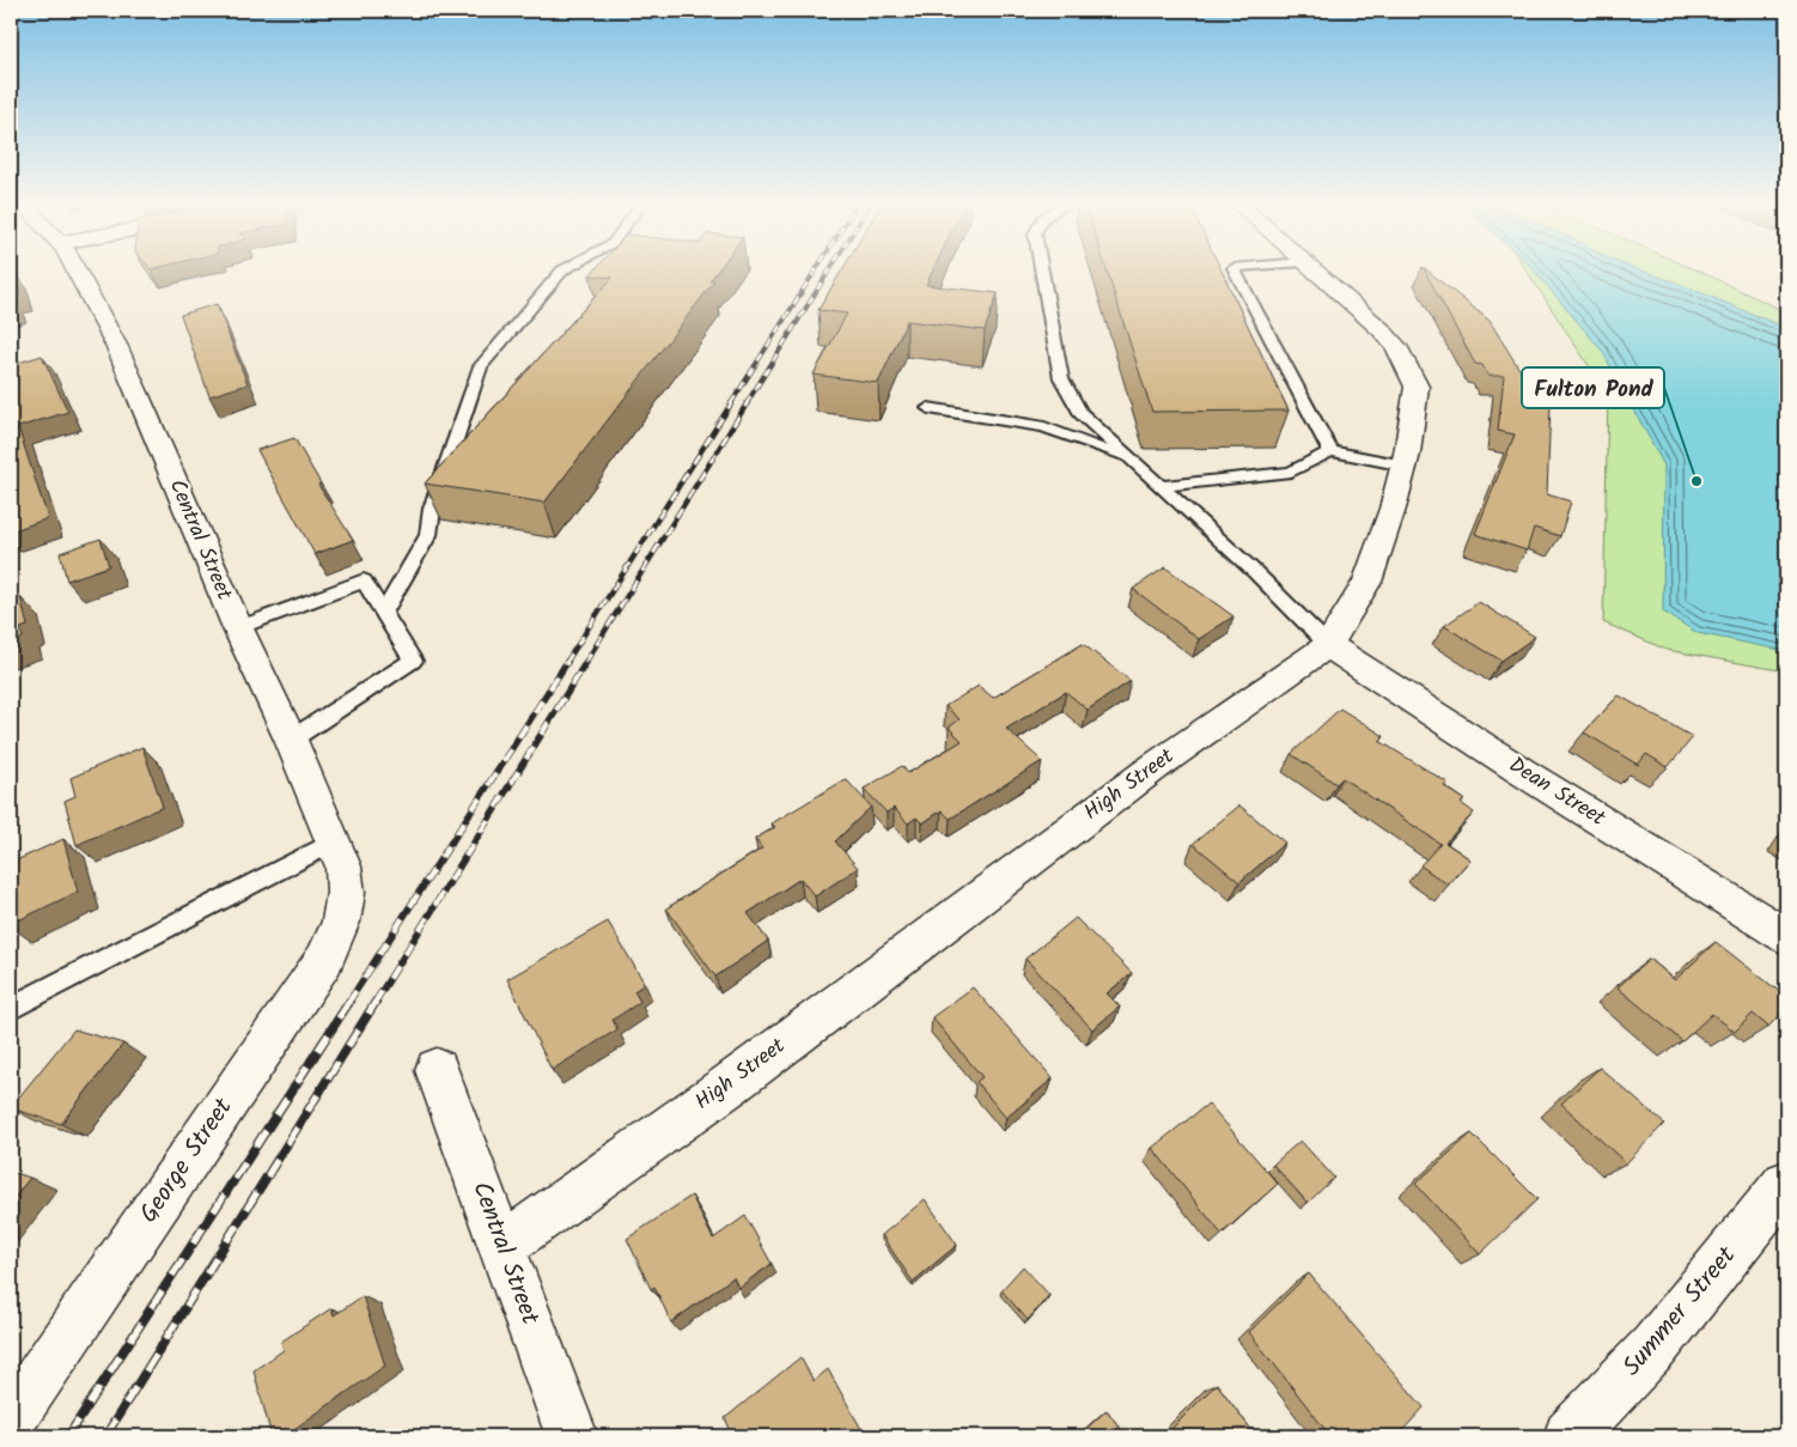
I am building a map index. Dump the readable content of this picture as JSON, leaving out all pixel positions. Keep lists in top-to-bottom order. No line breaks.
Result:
{"streets":{"street":["Central Street","High Street","Dean Street","George Street","Summer Street"]},"crossings":[["Central Street","High Street"],["Central Street","George Street"],["High Street","Dean Street"]],"places":["Fulton Pond"]}
